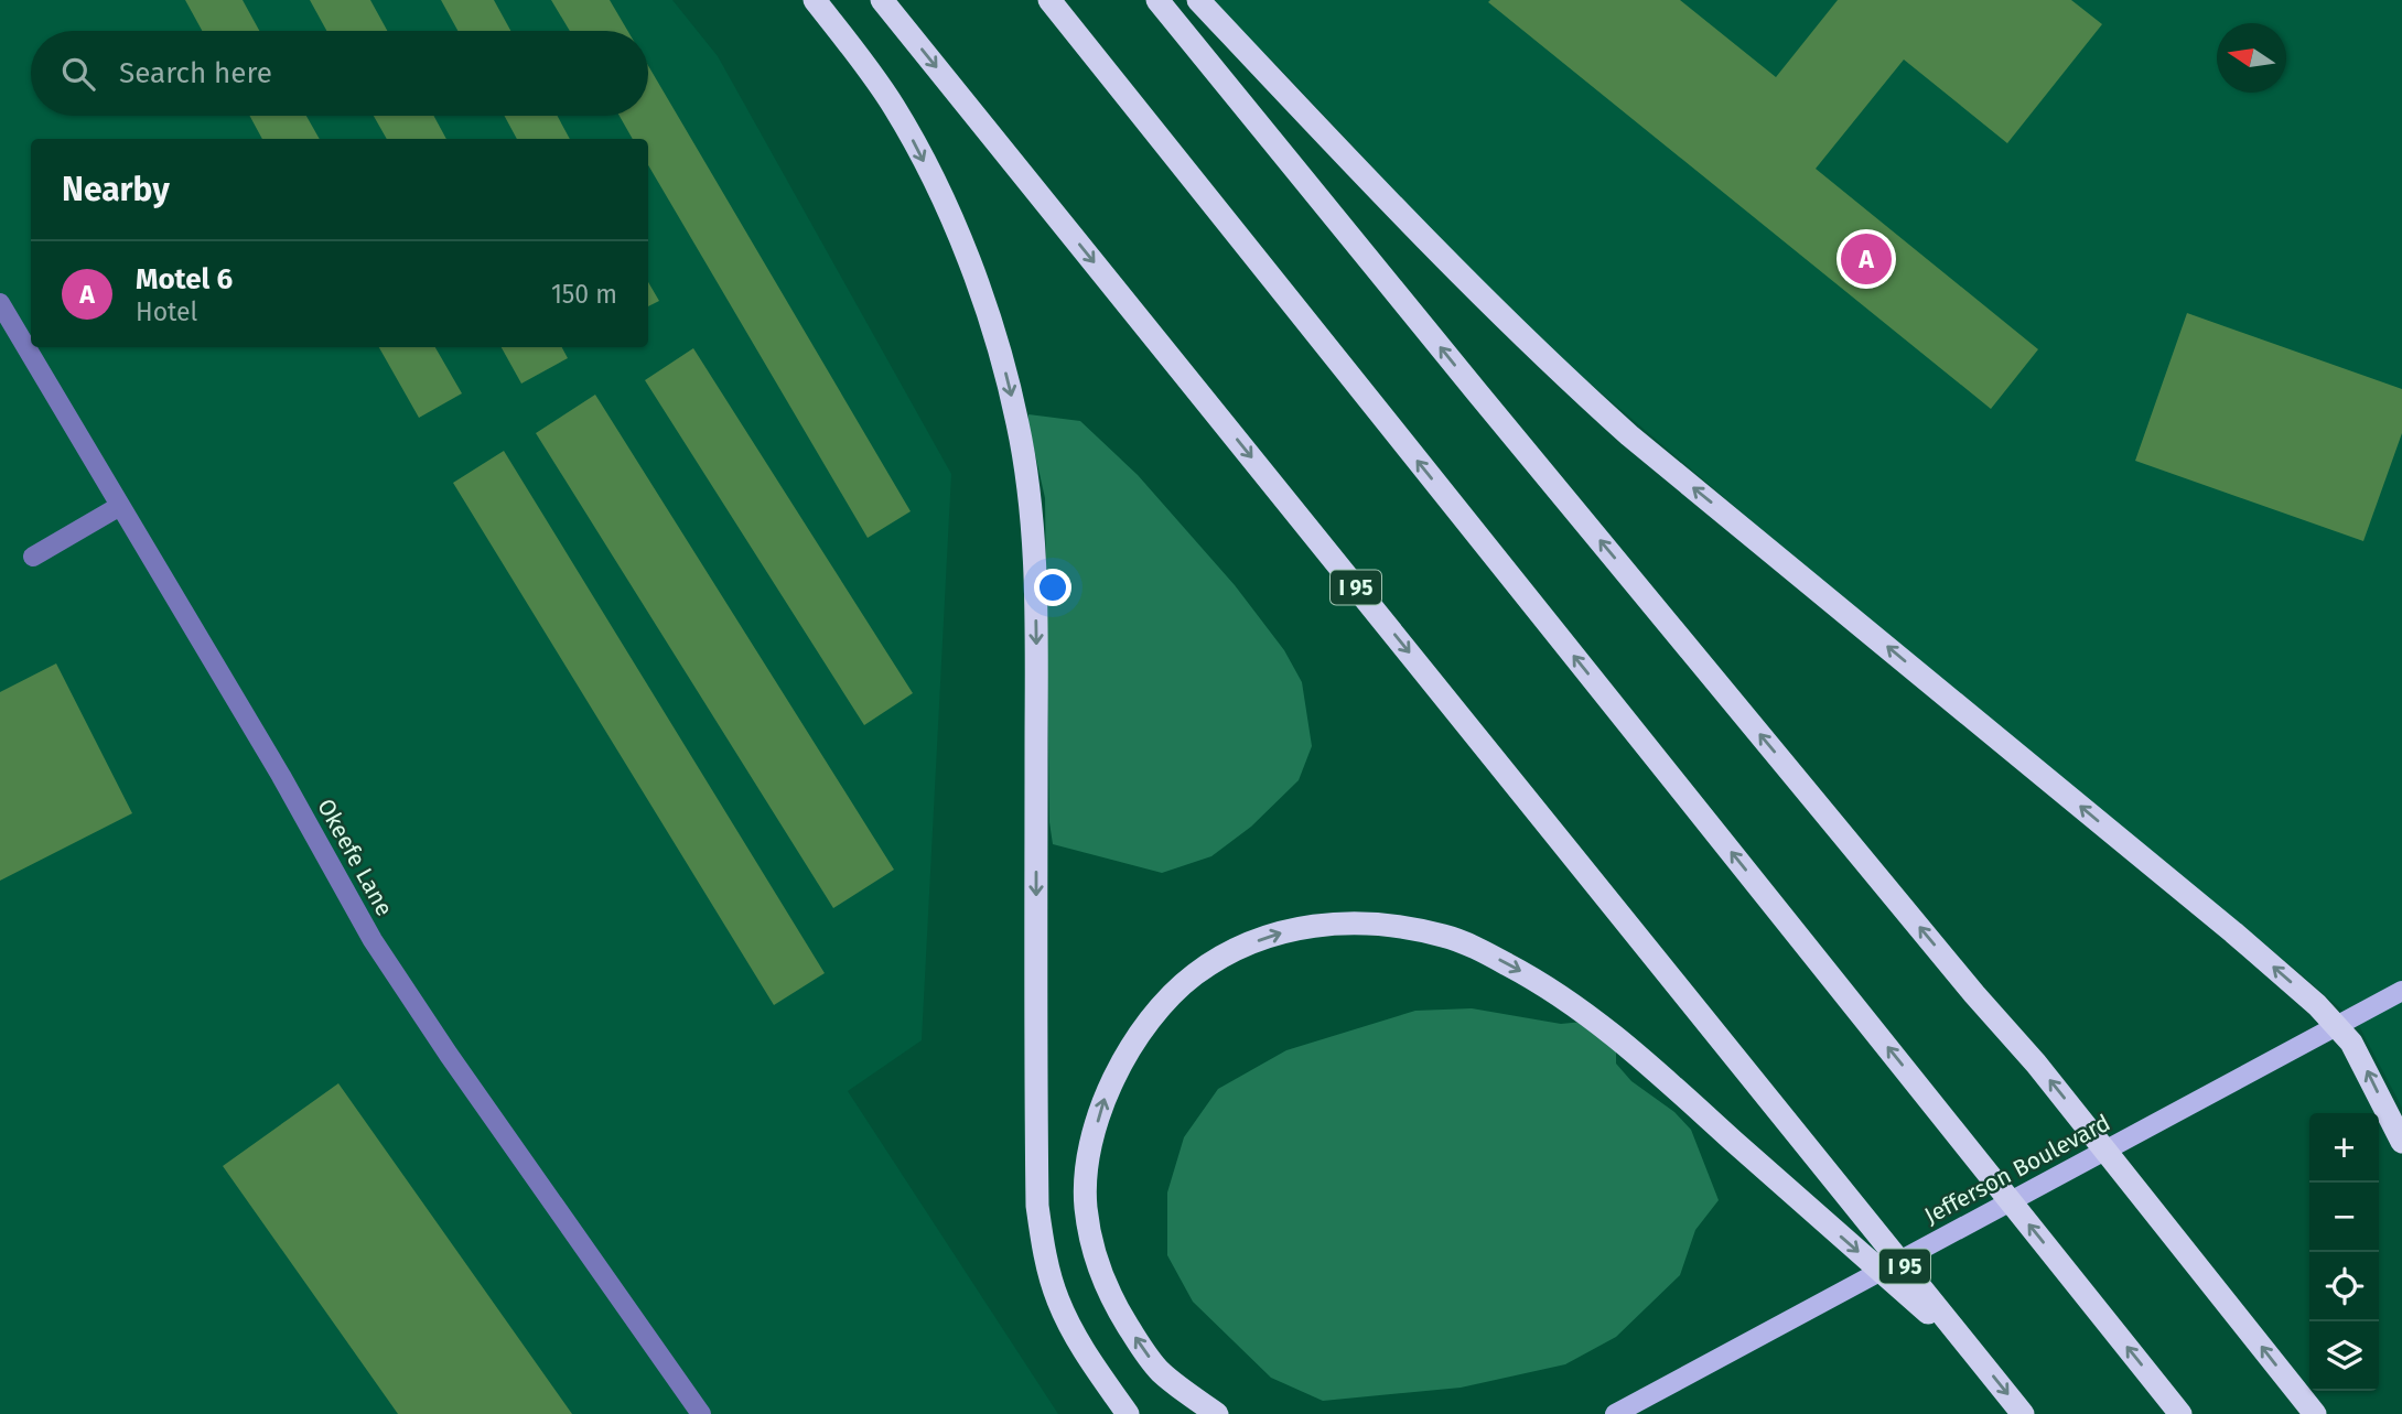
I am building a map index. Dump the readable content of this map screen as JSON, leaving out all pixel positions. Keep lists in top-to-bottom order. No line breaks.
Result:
{"streets":{"highway":["I 95"],"main road":["Jefferson Boulevard"],"street":["Okeefe Lane"]},"north":"left","page":{"search":"Search here","heading":"Nearby","pins":"A","list":[{"mark":"A","name":"Motel 6","note":"Hotel","value":"150 m"}],"map_buttons":["+","−"]}}
